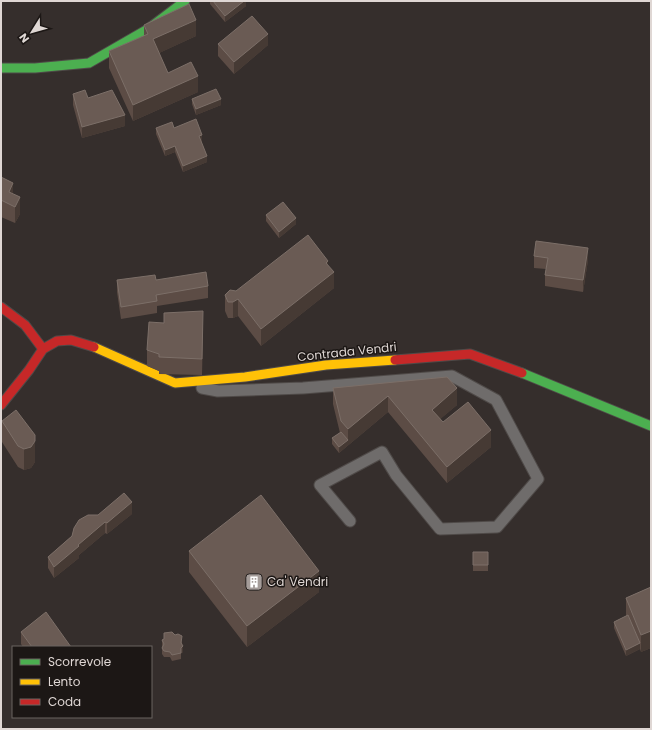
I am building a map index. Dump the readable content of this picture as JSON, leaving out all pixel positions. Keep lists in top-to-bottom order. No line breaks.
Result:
{"streets":{"street":["Contrada Vendri"]},"places":{"building":["Ca' Vendri"]},"legend":["Scorrevole","Lento","Coda"],"north":"bottom left"}
